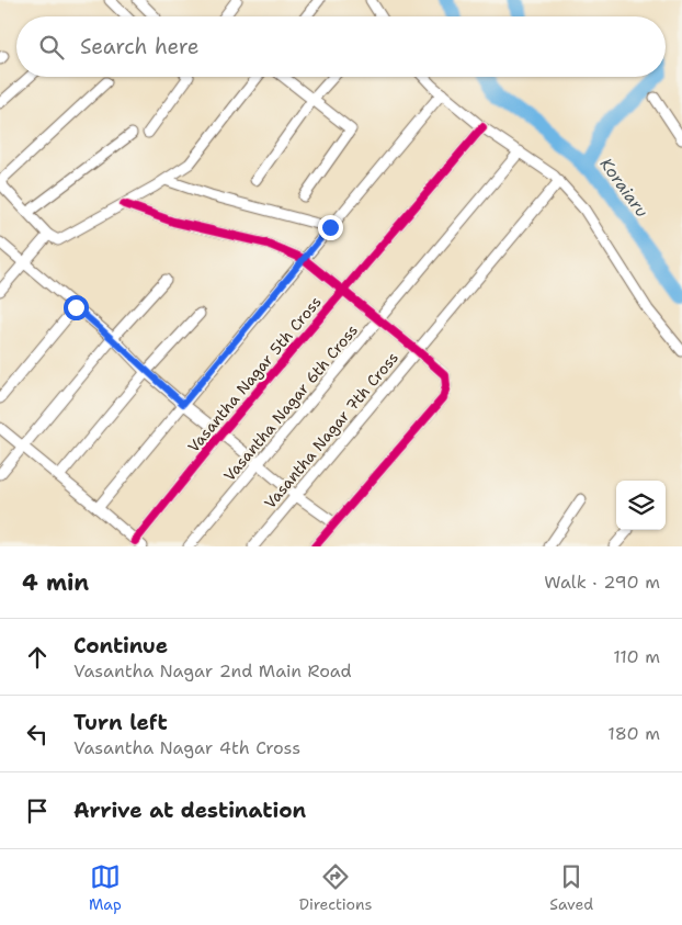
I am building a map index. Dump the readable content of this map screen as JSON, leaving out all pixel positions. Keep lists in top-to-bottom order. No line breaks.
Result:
{"streets":{"street":["Vasantha Nagar 5th Cross","Vasantha Nagar 6th Cross","Vasantha Nagar 7th Cross"]},"water":["Koraiaru"],"page":{"search":"Search here","heading":["4 min","Walk · 290 m"],"list":[["Continue","Vasantha Nagar 2nd Main Road","110 m"],["Turn left","Vasantha Nagar 4th Cross","180 m"],"Arrive at destination"],"nav":["Map","Directions","Saved"]}}
